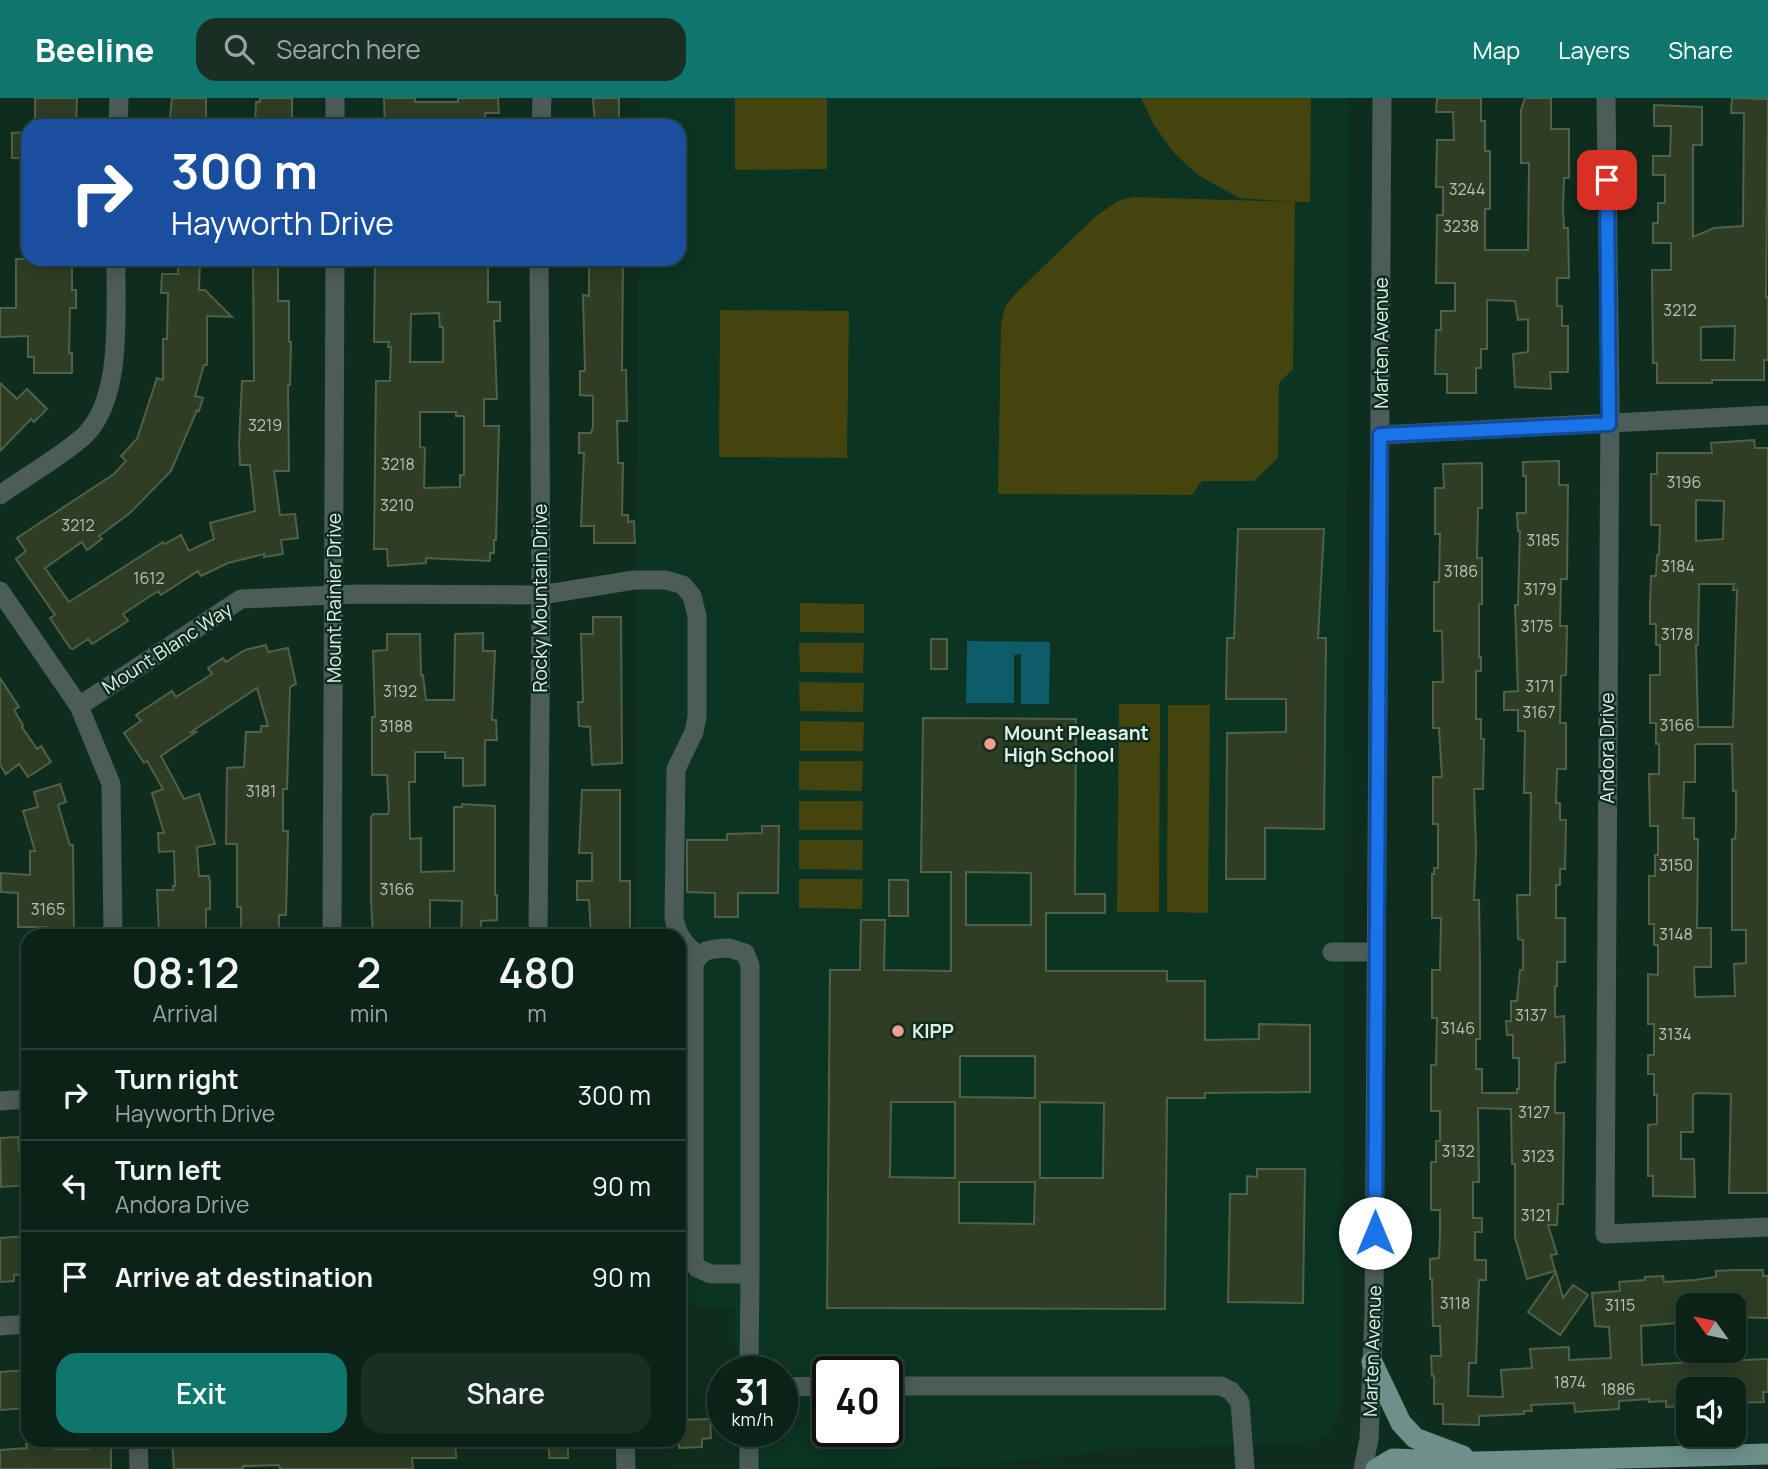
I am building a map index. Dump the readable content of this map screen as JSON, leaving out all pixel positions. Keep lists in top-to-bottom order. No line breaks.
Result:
{"streets":{"street":["Marten Avenue","Mount Rainier Drive","Rocky Mountain Drive","Mount Blanc Way","Andora Drive"]},"crossings":[["Mount Rainier Drive","Mount Blanc Way"],["Rocky Mountain Drive","Mount Blanc Way"]],"places":["Mount Pleasant High School","KIPP"],"house_numbers":["3244","3238","3212","3219","3218","3196","3210","3212","3185","3184","3186","1612","3179","3175","3178","3171","3192","3167","3166","3188","3181","3150","3166","3165","3148","3137","3146","3134","3127","3132","3123","3121","3118","3115","1874","1886"],"north":"top left","page":{"header":"Beeline","search":"Search here","nav":["Map","Layers","Share"],"turn":["300 m","Hayworth Drive"],"eta":["08:12","Arrival","2","min","480","m"],"list":[{"name":"Turn right","note":"Hayworth Drive","value":"300 m"},{"name":"Turn left","note":"Andora Drive","value":"90 m"},{"name":"Arrive at destination","value":"90 m"}],"buttons":["Exit","Share"],"speed":"31 km/h","limit":"40"}}
